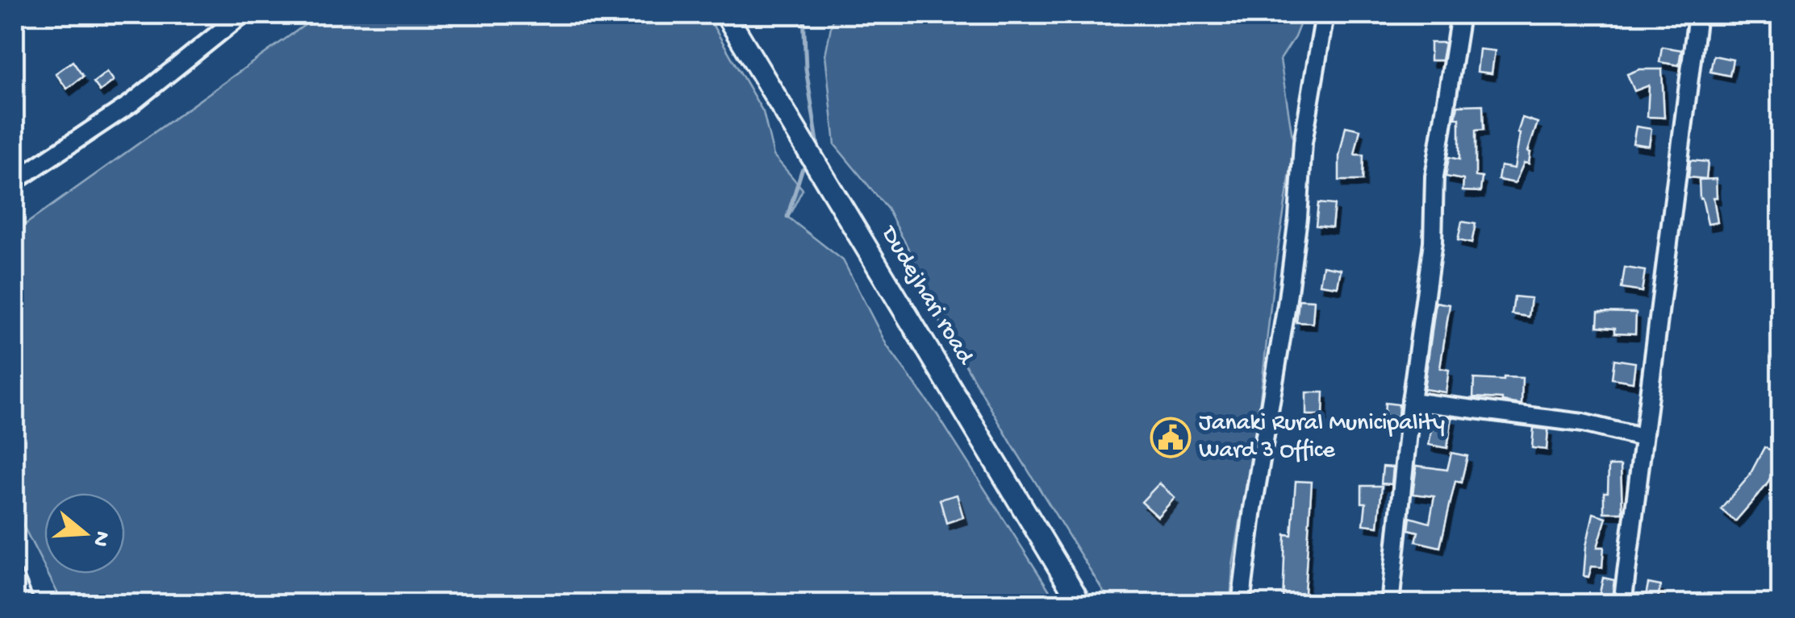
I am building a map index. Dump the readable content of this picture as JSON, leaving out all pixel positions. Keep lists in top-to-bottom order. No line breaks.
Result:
{"streets":{"street":["Dudejhari road"]},"places":{"public building":["Janaki Rural Municipality Ward 3 Office"]},"north":"right"}
